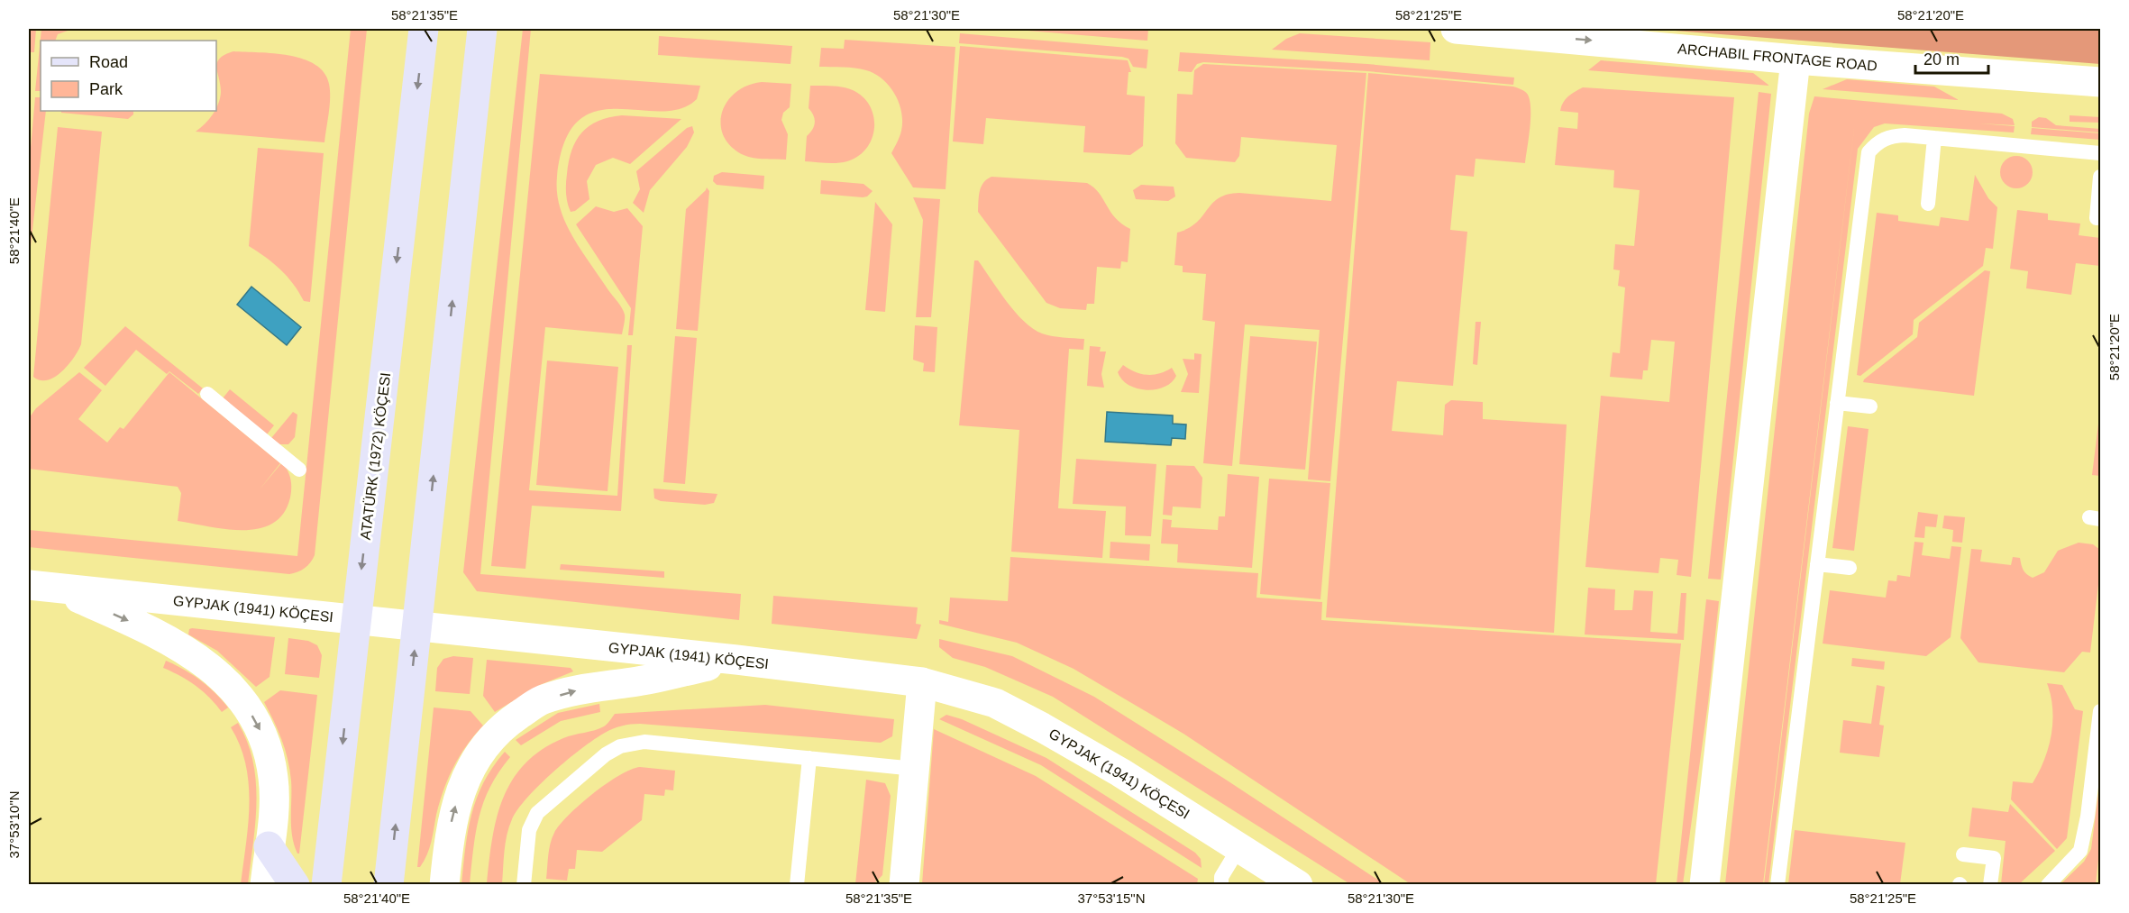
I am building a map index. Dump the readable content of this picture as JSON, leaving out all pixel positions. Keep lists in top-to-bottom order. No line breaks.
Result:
{"streets":{"main road":["ATATÜRK (1972) KÖÇESI"],"street":["ARCHABIL FRONTAGE ROAD","GYPJAK (1941) KÖÇESI"]},"crossings":[["ATATÜRK (1972) KÖÇESI","GYPJAK (1941) KÖÇESI"]],"one_way":["ARCHABIL FRONTAGE ROAD"],"legend":["Road","Park"],"scale_bar":"20 m","coordinates":["58°21'35\"E","58°21'30\"E","58°21'25\"E","58°21'20\"E","58°21'40\"E","37°53'10\"N","37°53'15\"N"]}
